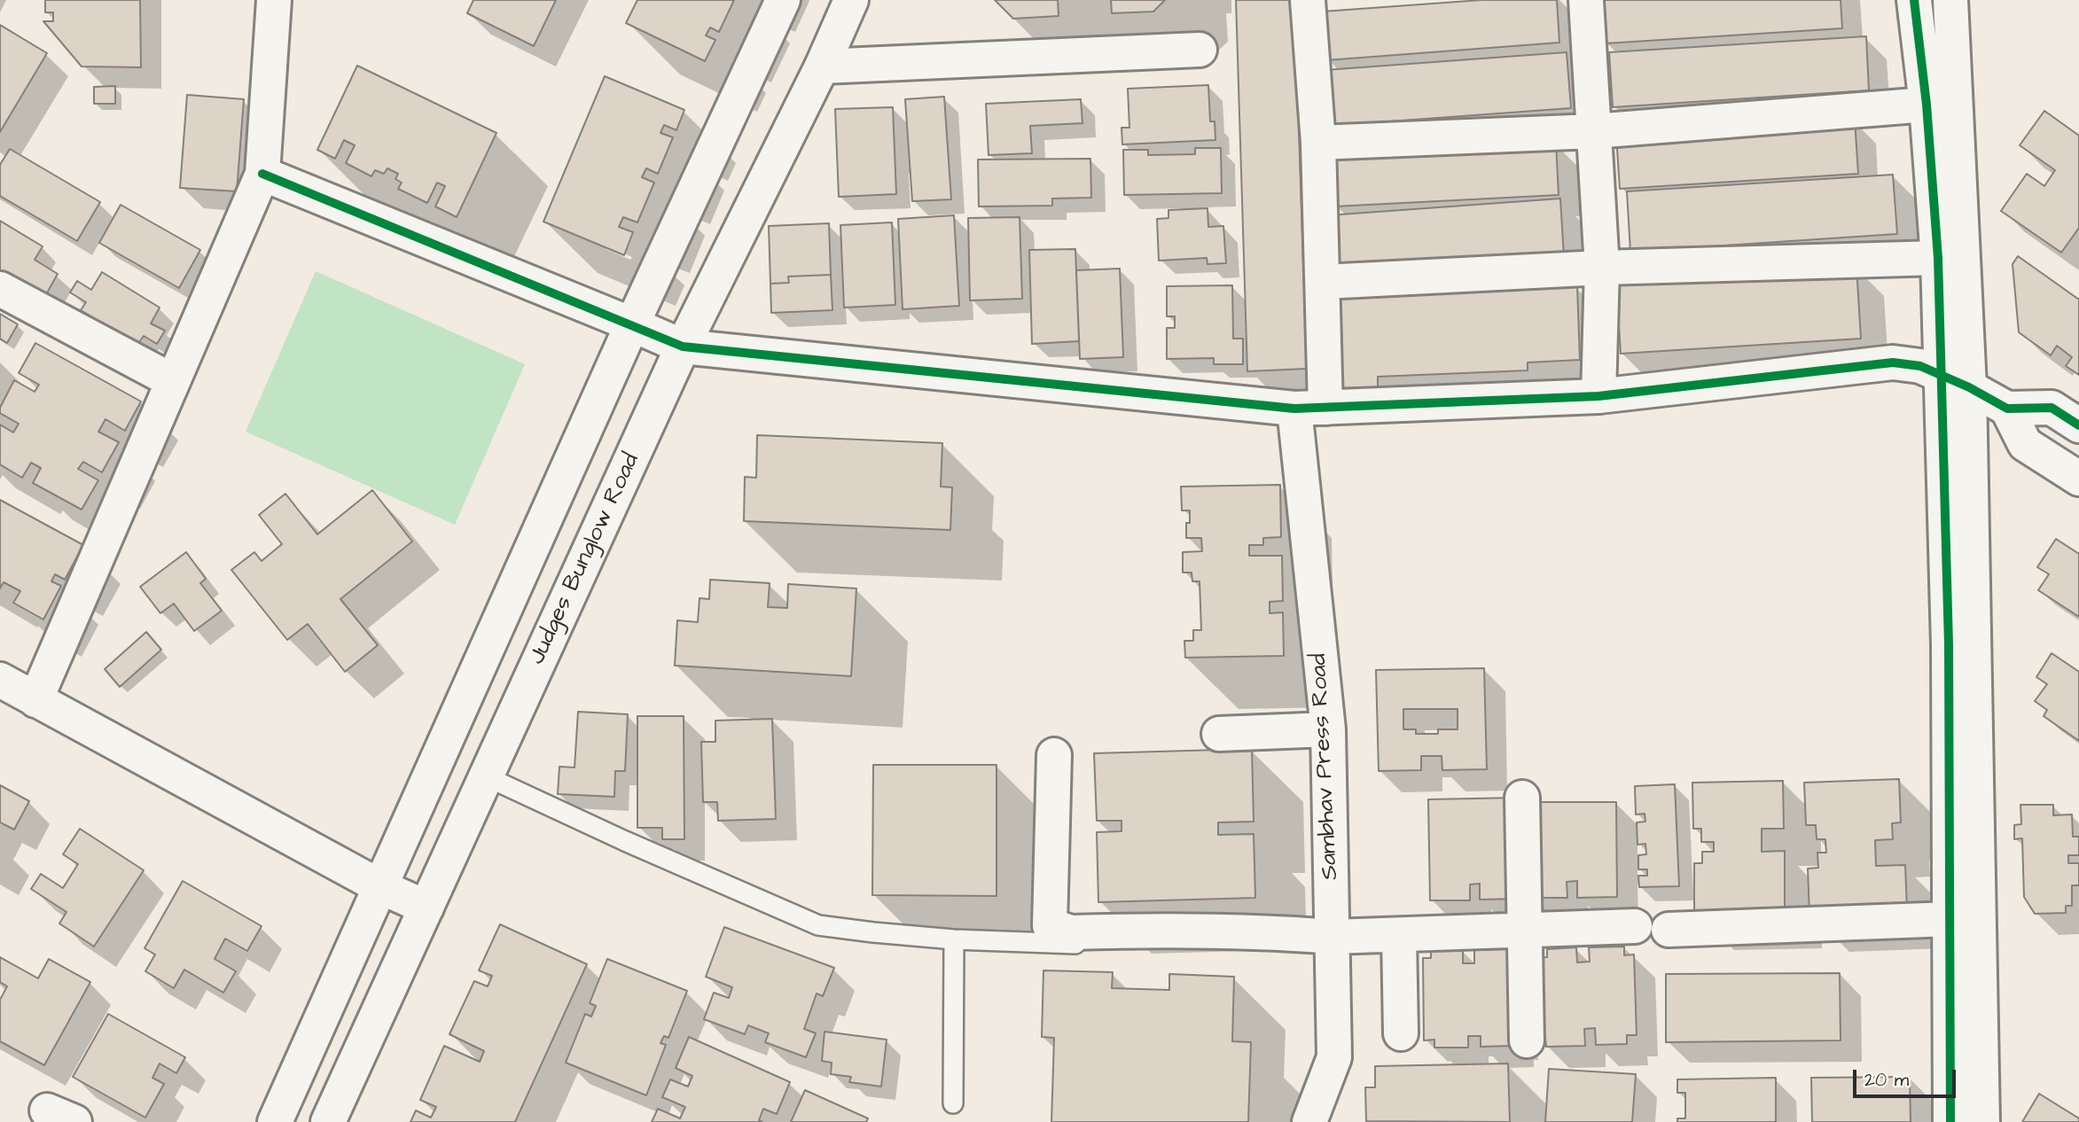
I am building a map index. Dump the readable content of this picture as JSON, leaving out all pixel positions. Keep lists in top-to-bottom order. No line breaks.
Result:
{"streets":{"street":["Judges Bunglow Road","Sambhav Press Road"]},"scale_bar":"20 m"}
